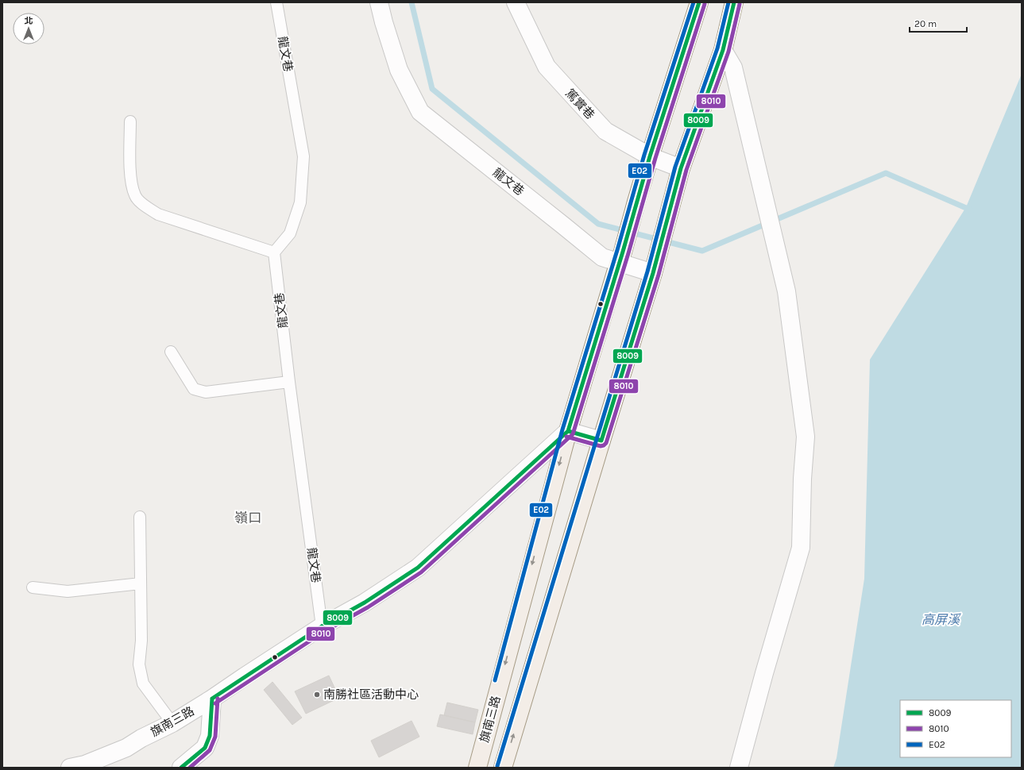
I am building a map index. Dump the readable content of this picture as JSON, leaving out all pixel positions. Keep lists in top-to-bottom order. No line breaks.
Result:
{"streets":{"main road":["旗南三路"],"street":["龍文巷","篤實巷"]},"crossings":[["龍文巷","旗南三路"],["篤實巷","旗南三路"]],"districts":["嶺口"],"water":["高屏溪"],"places":["南勝社區活動中心"],"lines":["transit line 8009","transit line E02","transit line 8010"],"legend":["8009","8010","E02"],"scale_bar":"20 m","north":"top"}
